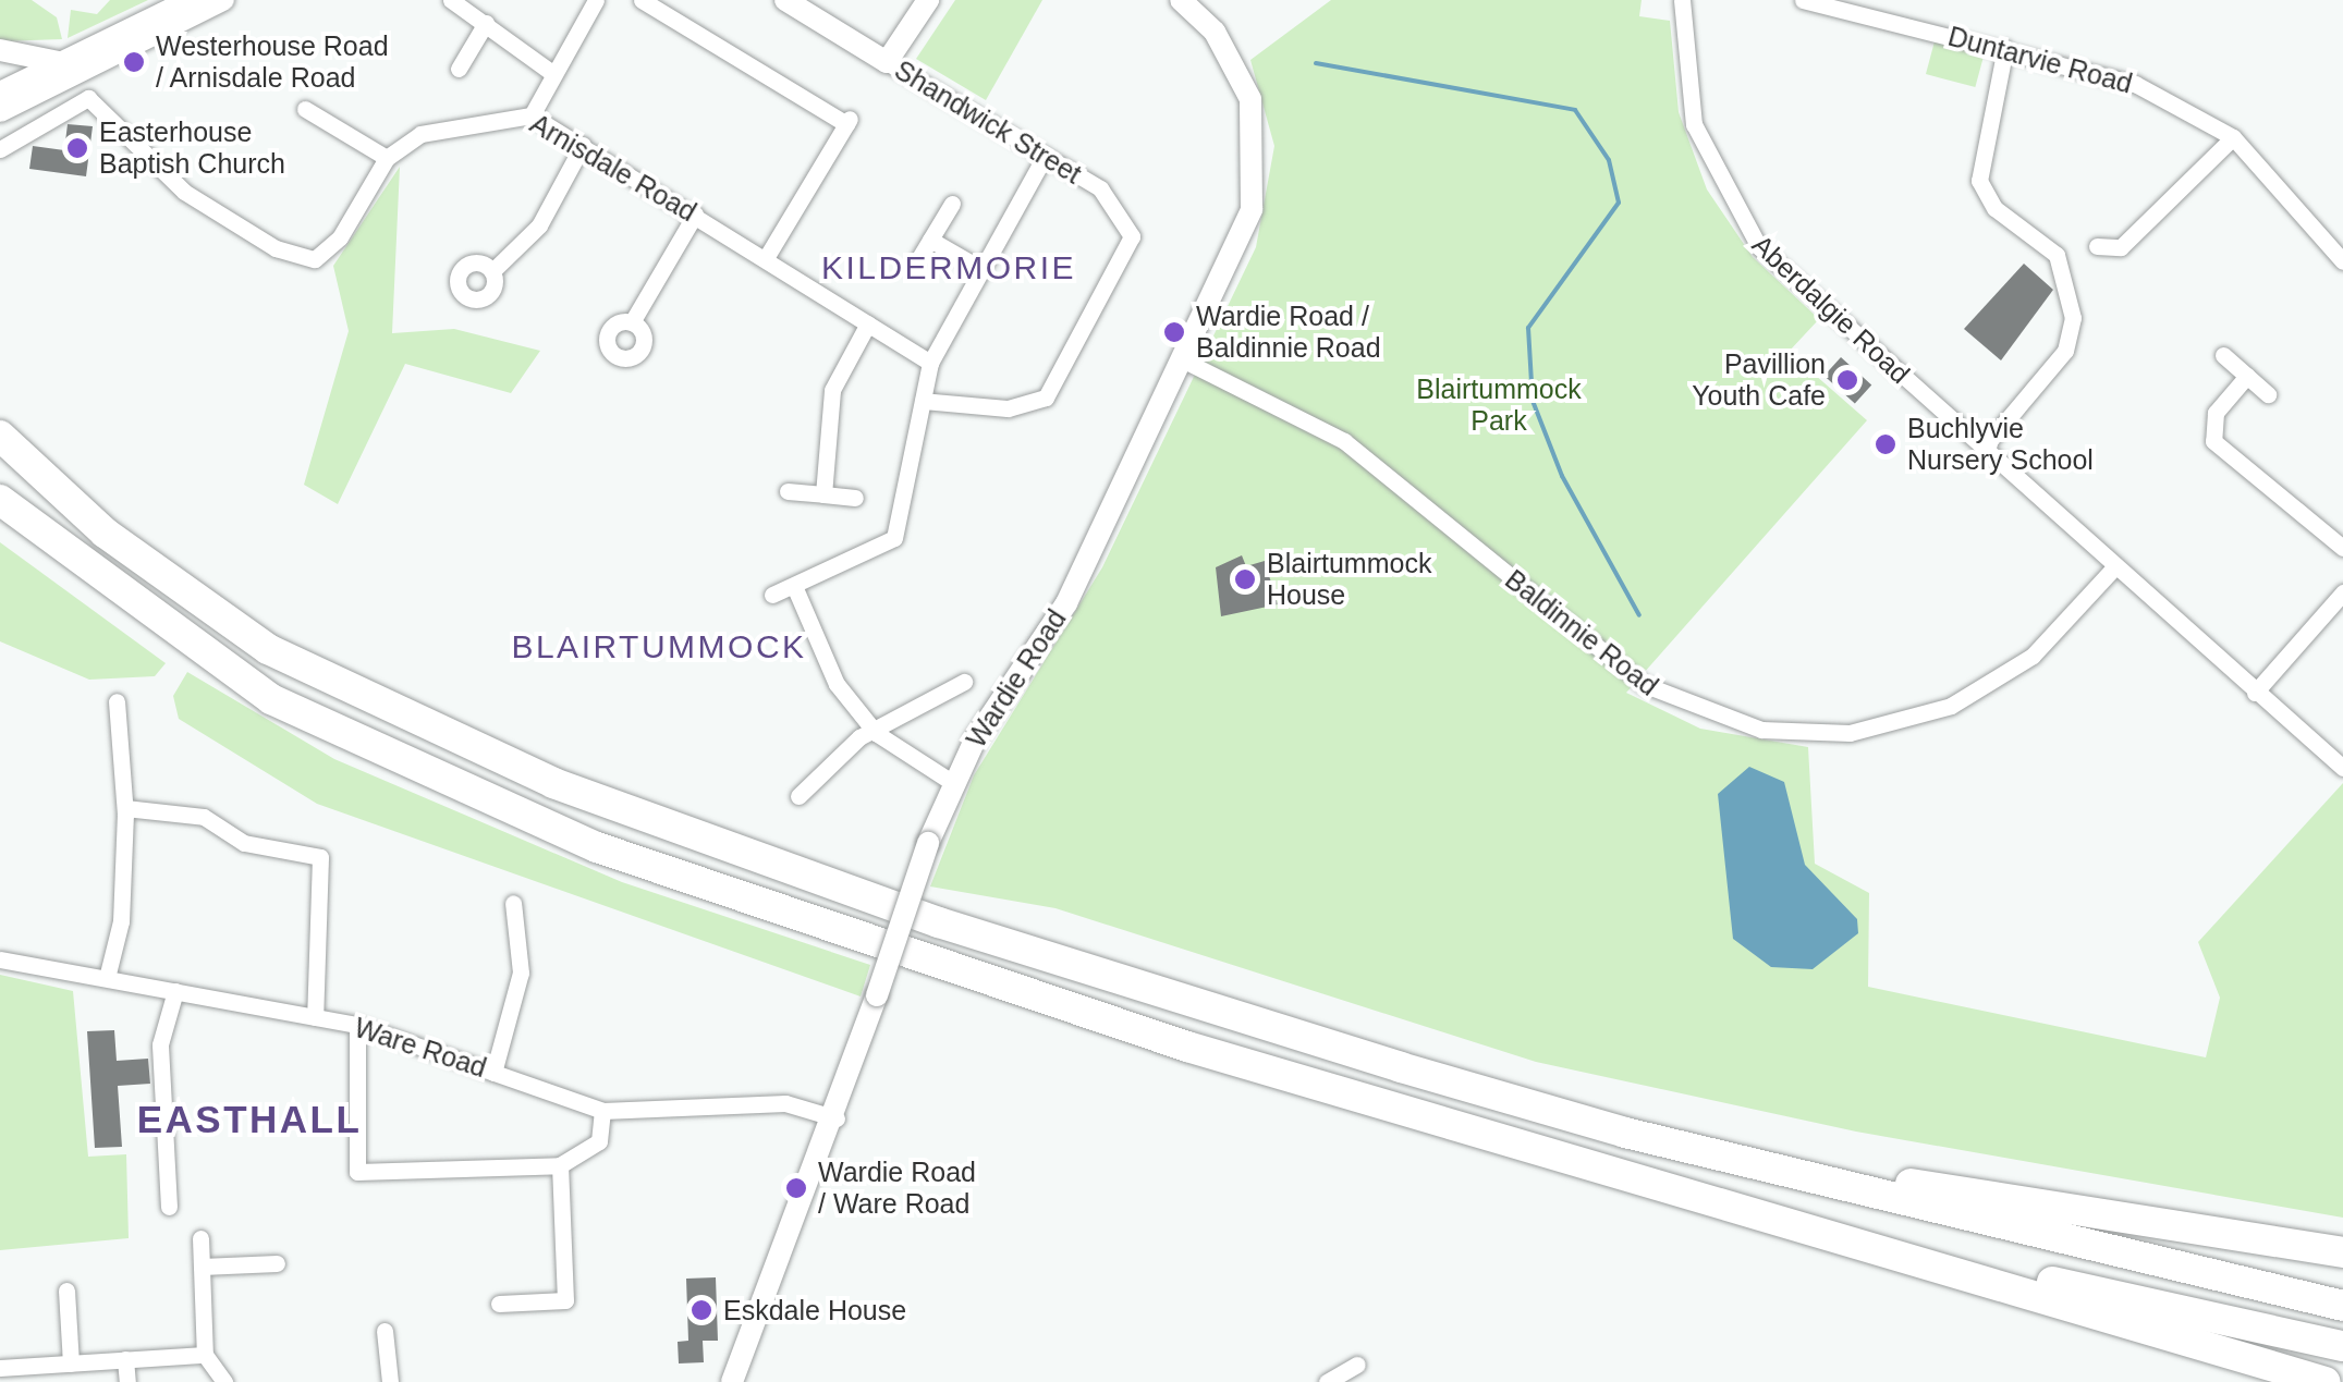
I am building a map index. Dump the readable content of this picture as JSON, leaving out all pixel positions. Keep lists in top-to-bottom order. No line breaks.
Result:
{"streets":{"street":["Duntarvie Road","Shandwick Street","Arnisdale Road","Aberdalgie Road","Baldinnie Road","Wardie Road","Ware Road"]},"crossings":[["Aberdalgie Road","Baldinnie Road"],["Baldinnie Road","Wardie Road"],["Wardie Road","Ware Road"]],"districts":["KILDERMORIE","BLAIRTUMMOCK","EASTHALL"],"parks":["Blairtummock Park"],"places":["Westerhouse Road / Arnisdale Road","Easterhouse Baptish Church","Wardie Road / Baldinnie Road","Pavillion Youth Cafe","Buchlyvie Nursery School","Blairtummock House","Wardie Road / Ware Road","Eskdale House"]}
